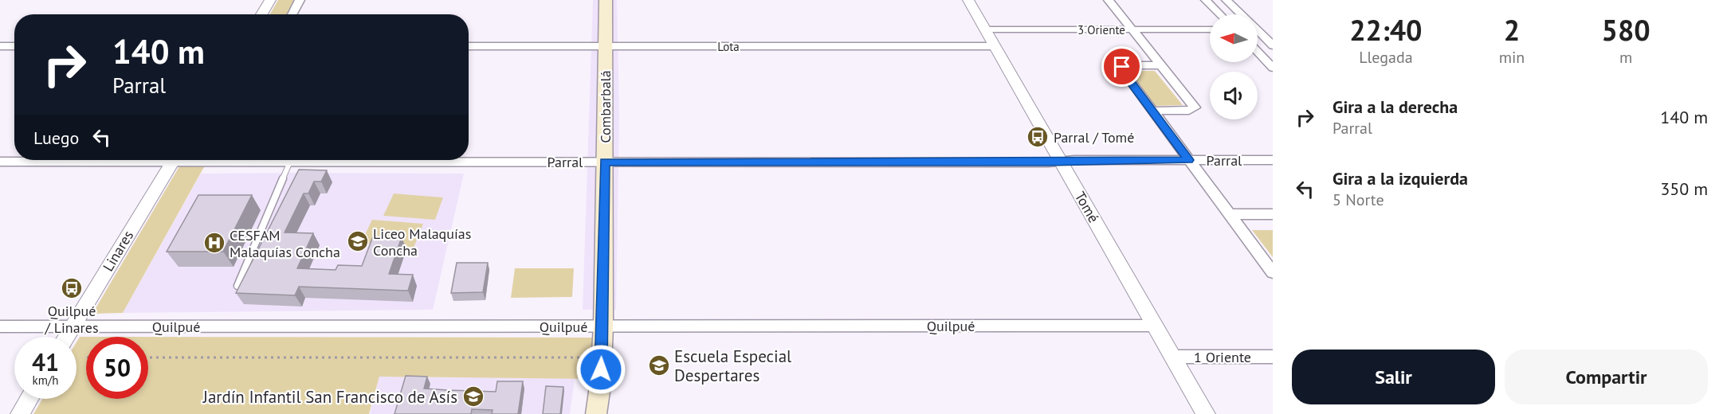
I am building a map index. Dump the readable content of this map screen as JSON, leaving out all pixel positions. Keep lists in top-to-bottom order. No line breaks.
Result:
{"streets":{"main road":["Combarbalá"],"street":["3 Oriente","Lota","Parral","Tomé","Linares","Quilpué","1 Oriente"]},"crossings":[["3 Oriente","Tomé"],["Lota","Combarbalá"],["Lota","Tomé"],["Combarbalá","Parral"],["Combarbalá","Quilpué"],["Parral","Tomé"],["Tomé","Quilpué"],["Tomé","1 Oriente"],["Linares","Quilpué"]],"places":{"bus stop":["Parral / Tomé","Quilpué / Linares"],"school or university":["Liceo Malaquías Concha","Escuela Especial Despertares","Jardín Infantil San Francisco de Asís"],"hospital":["CESFAM Malaquías Concha"]},"north":"left","page":{"eta":["22:40","Llegada","2","min","580","m"],"turn":["140 m","Parral"],"list":[{"name":"Gira a la derecha","note":"Parral","value":"140 m"},{"name":"Gira a la izquierda","note":"5 Norte","value":"350 m"}],"then":"Luego","speed":"41 km/h","limit":"50","buttons":["Salir","Compartir"]}}
